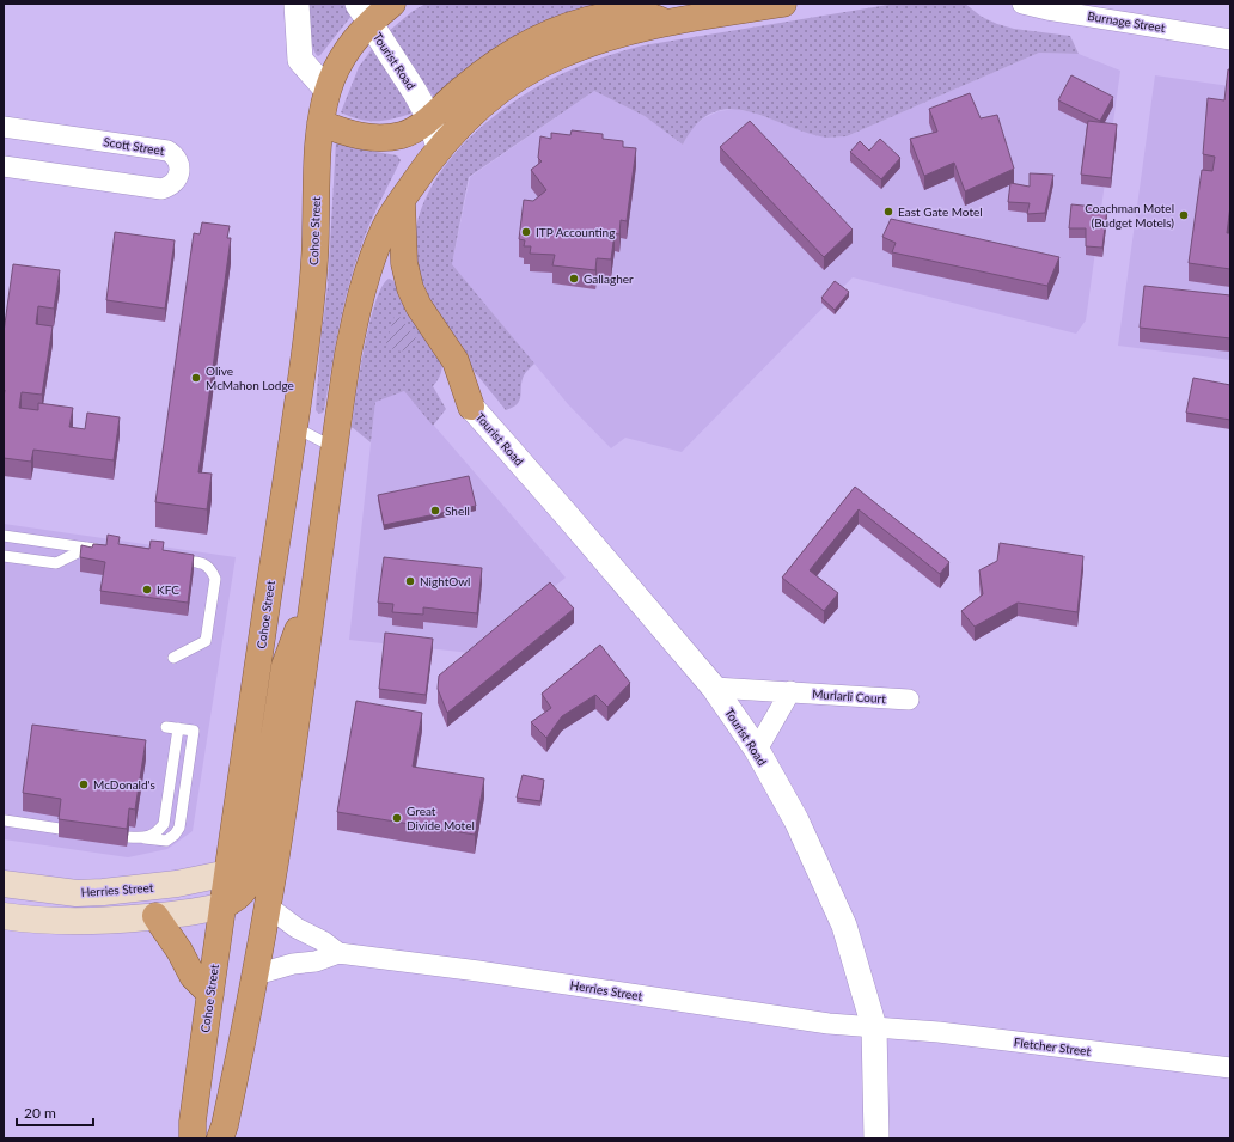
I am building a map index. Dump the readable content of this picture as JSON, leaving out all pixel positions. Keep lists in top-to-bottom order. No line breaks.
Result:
{"streets":{"highway":["Cohoe Street"],"main road":["Herries Street"],"street":["Burnage Street","Tourist Road","Scott Street","Murlarli Court","Fletcher Street"]},"crossings":[["Tourist Road","Cohoe Street"],["Tourist Road","Murlarli Court"],["Tourist Road","Herries Street"],["Tourist Road","Fletcher Street"],["Cohoe Street","Herries Street"],["Herries Street","Fletcher Street"]],"places":["East Gate Motel","Coachman Motel (Budget Motels)","ITP Accounting","Gallagher","Olive McMahon Lodge","Shell","NightOwl","KFC","McDonald's","Great Divide Motel"],"scale_bar":"20 m"}
